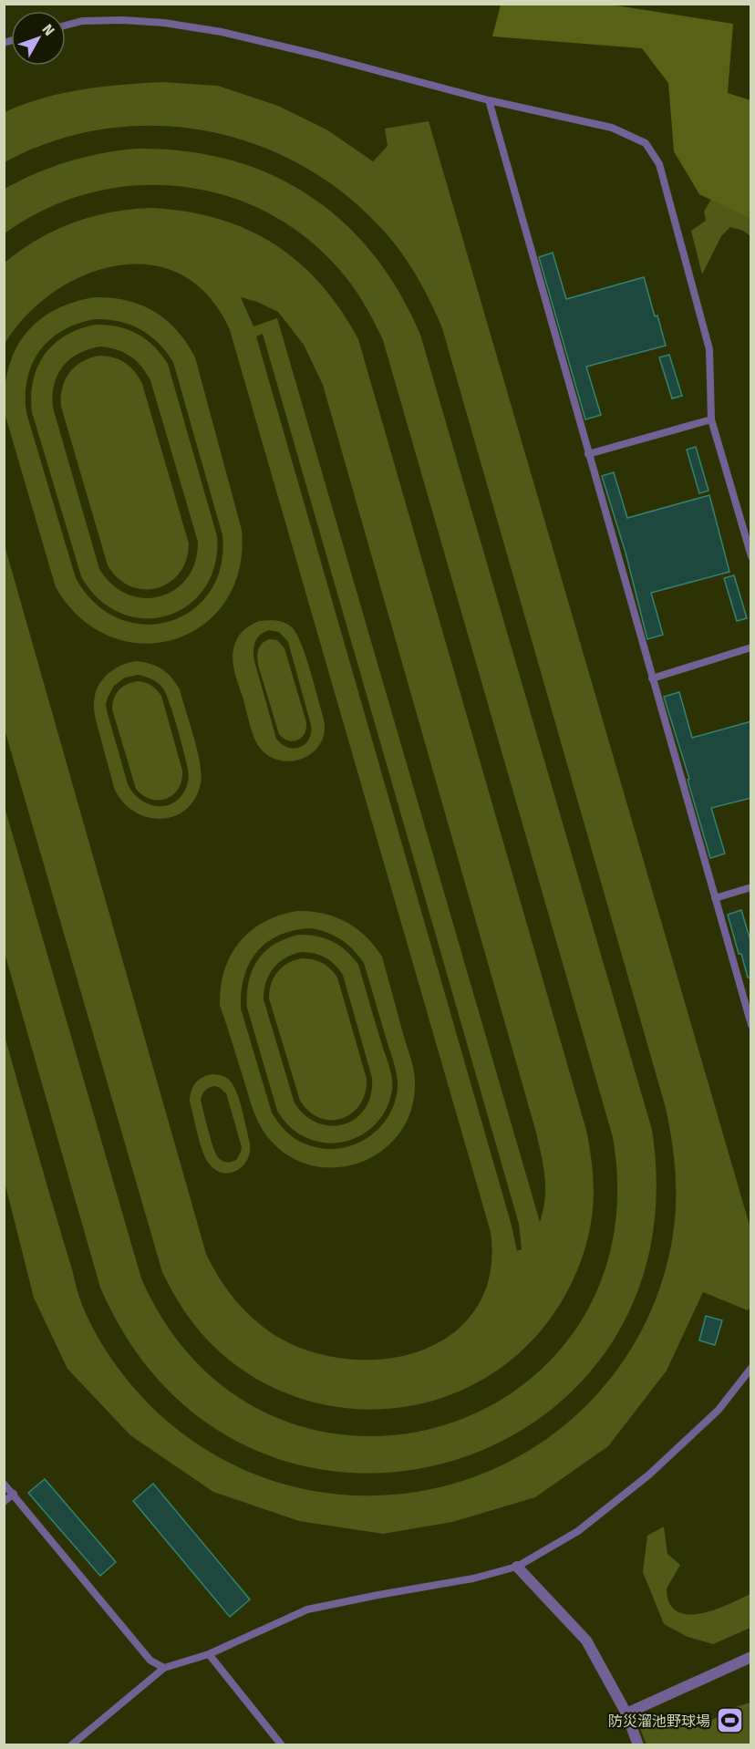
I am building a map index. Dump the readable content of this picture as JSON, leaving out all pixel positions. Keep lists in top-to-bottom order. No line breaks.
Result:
{"places":{"sports":["防災溜池野球場"]},"north":"top right"}
